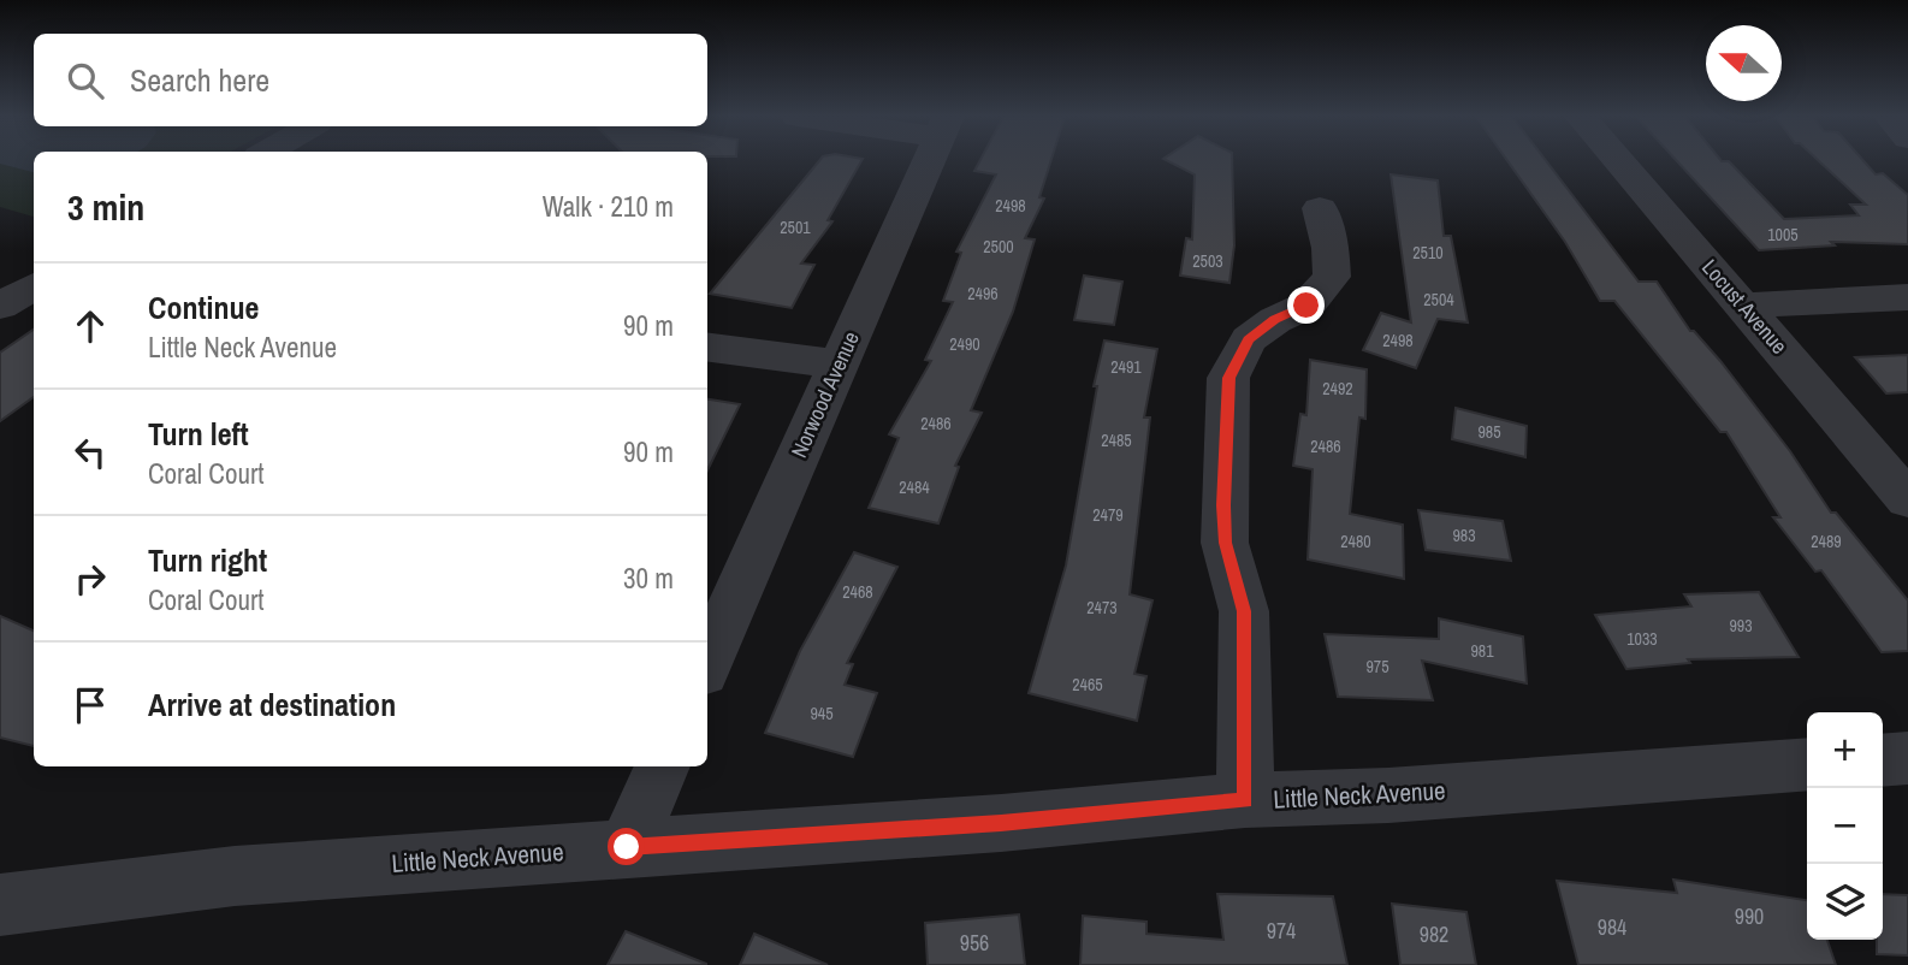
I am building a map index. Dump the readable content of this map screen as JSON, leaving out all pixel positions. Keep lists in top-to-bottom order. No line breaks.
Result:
{"streets":{"street":["Locust Avenue","Norwood Avenue","Little Neck Avenue"]},"house_numbers":["2498","2501","1005","2500","2510","2503","2496","2504","2498","2490","2491","2492","2486","985","2485","2486","2484","2479","983","2480","2489","2468","2473","993","1033","981","975","2465","945","990","984","974","982","956"],"north":"left","page":{"search":"Search here","heading":["3 min","Walk · 210 m"],"list":[["Continue","Little Neck Avenue","90 m"],["Turn left","Coral Court","90 m"],["Turn right","Coral Court","30 m"],"Arrive at destination"],"map_buttons":["+","−"]}}
